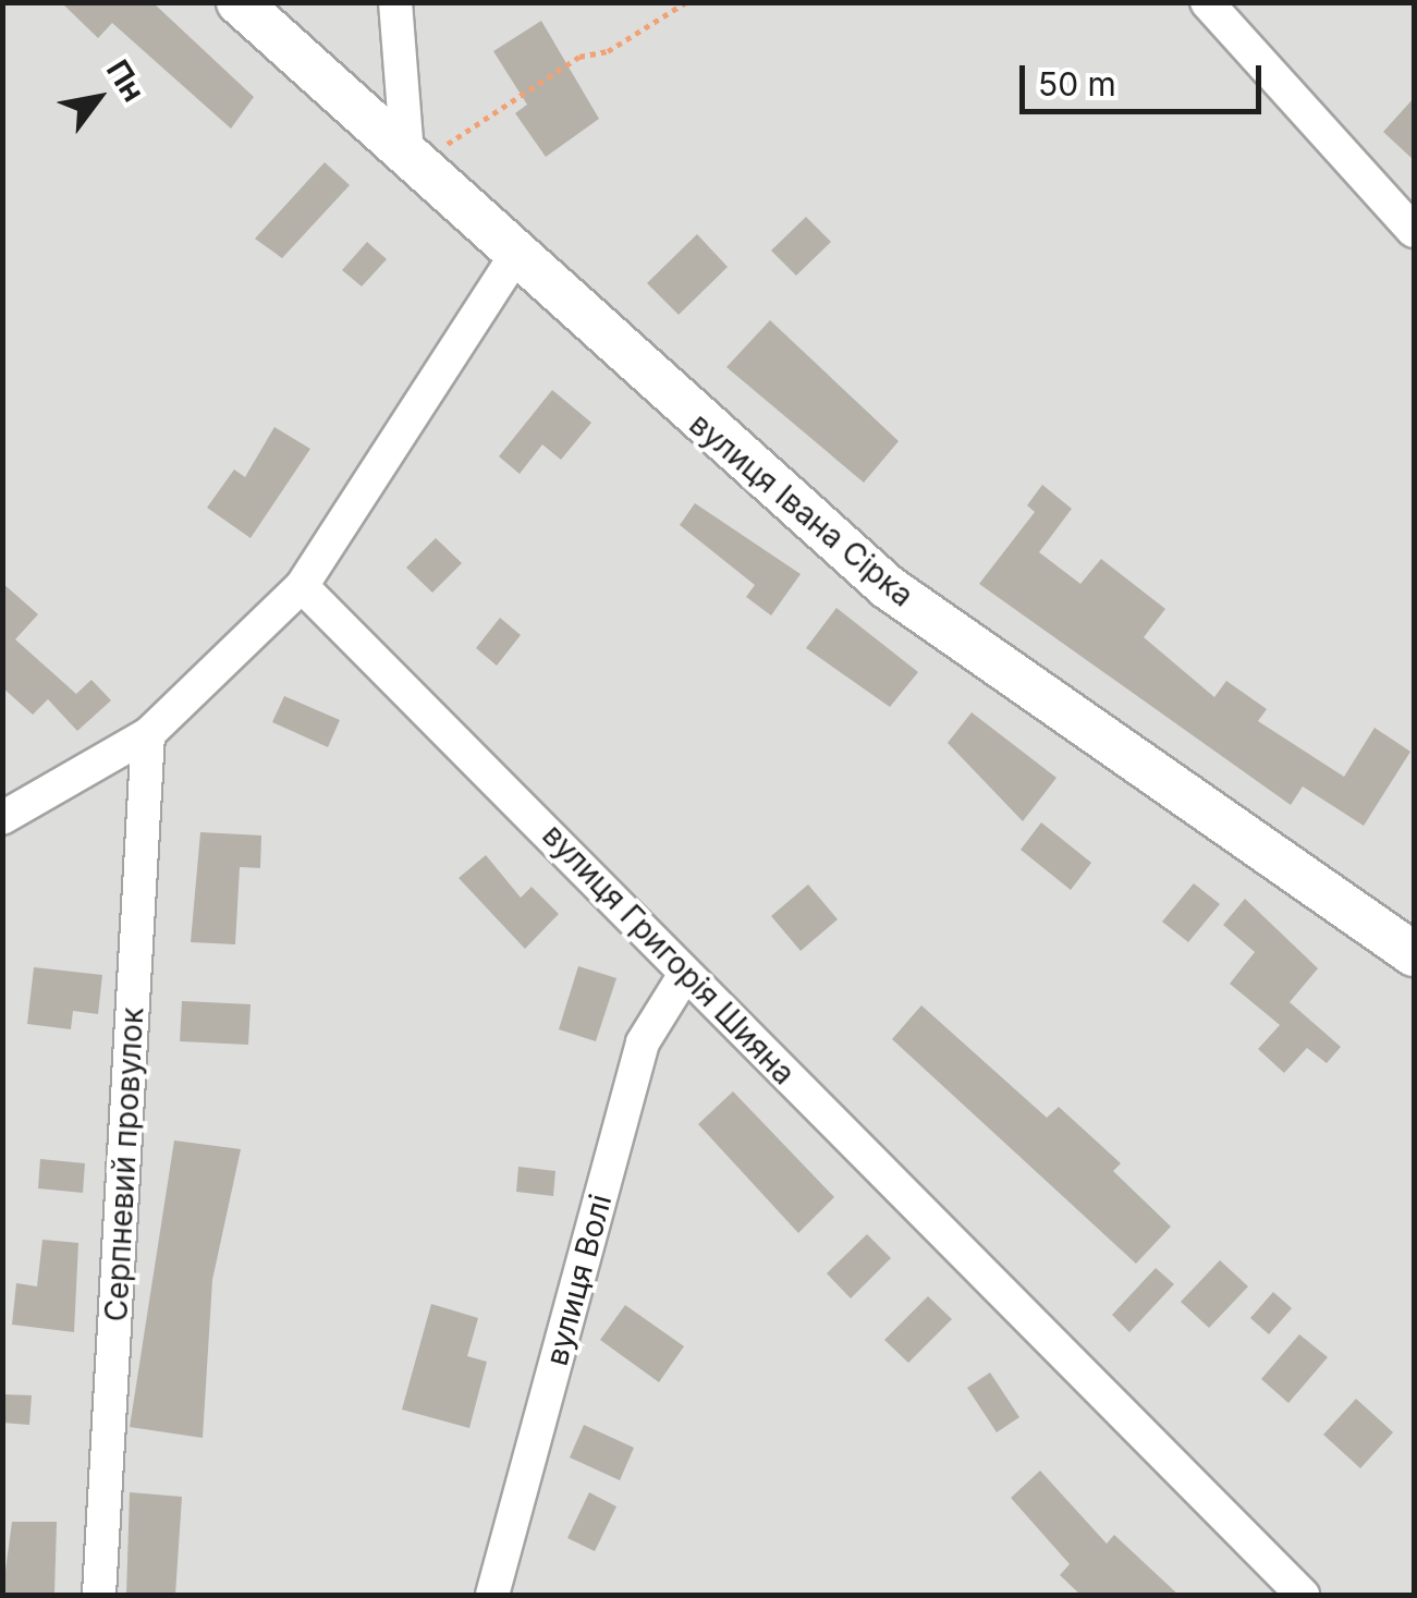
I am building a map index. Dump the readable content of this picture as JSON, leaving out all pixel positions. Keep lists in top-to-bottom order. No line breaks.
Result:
{"streets":{"street":["вулиця Івана Сірка","вулиця Григорія Шияна","Серпневий провулок","вулиця Волі"]},"crossings":[["вулиця Григорія Шияна","вулиця Волі"]],"scale_bar":"50 m","north":"top right"}
